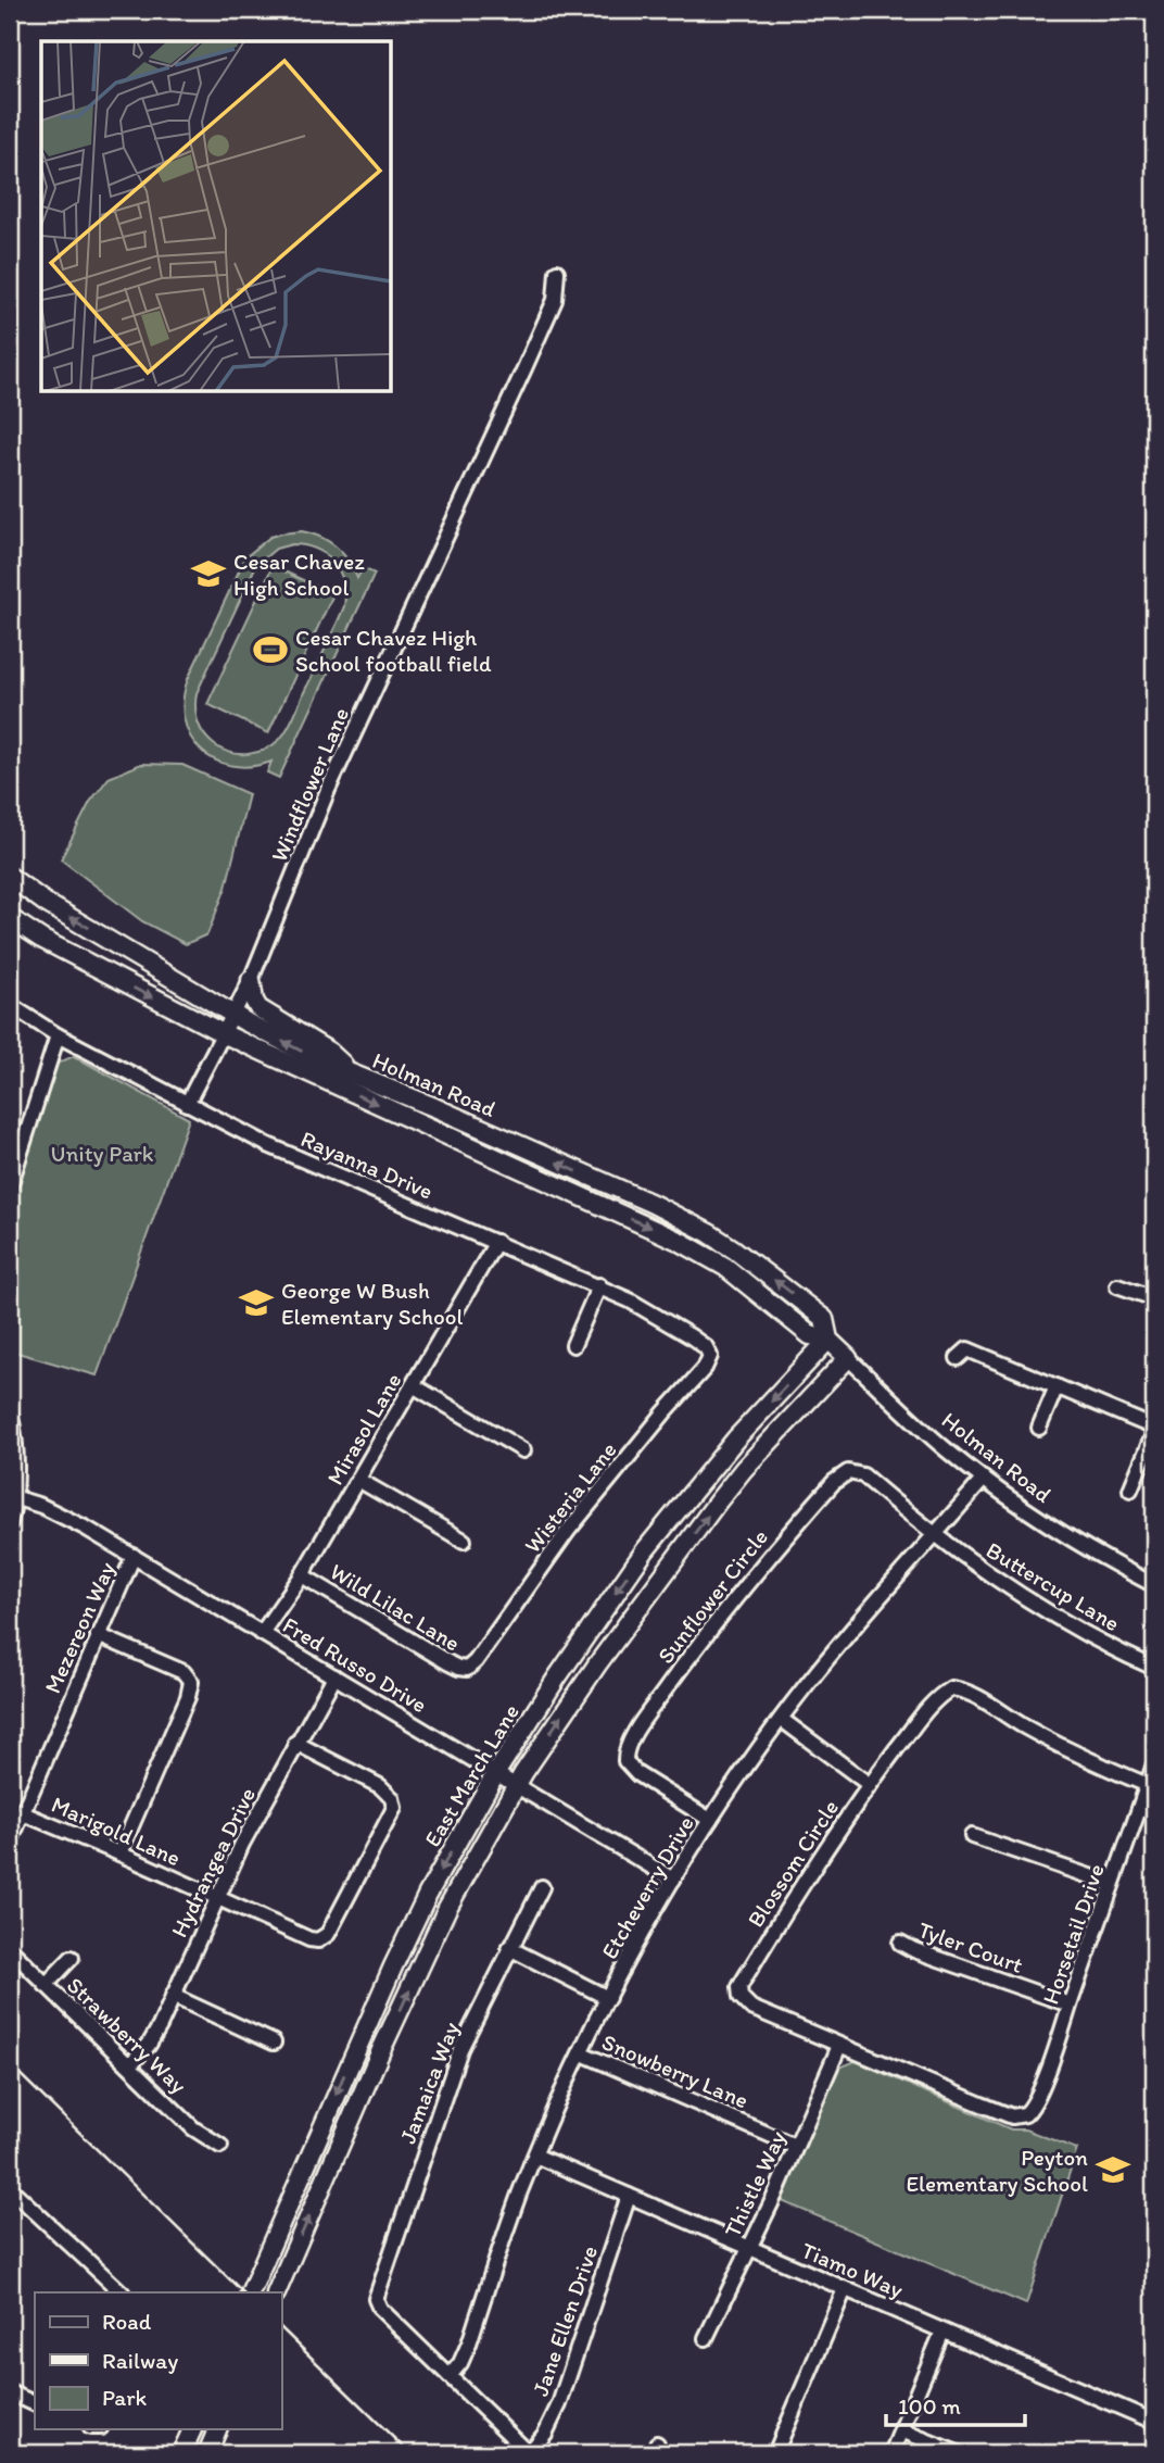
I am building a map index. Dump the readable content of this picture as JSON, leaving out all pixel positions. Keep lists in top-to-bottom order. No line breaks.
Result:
{"streets":{"main road":["Holman Road","East March Lane"],"street":["Windflower Lane","Rayanna Drive","Mirasol Lane","Wisteria Lane","Buttercup Lane","Sunflower Circle","Wild Lilac Lane","Mezereon Way","Fred Russo Drive","Marigold Lane","Hydrangea Drive","Blossom Circle","Etcheverry Drive","Horsetail Drive","Tyler Court","Strawberry Way","Snowberry Lane","Jamaica Way","Thistle Way","Tiamo Way","Jane Ellen Drive"]},"crossings":[["Windflower Lane","Holman Road"],["Windflower Lane","Rayanna Drive"],["Holman Road","East March Lane"],["Holman Road","Etcheverry Drive"],["Rayanna Drive","Mirasol Lane"],["Rayanna Drive","Wisteria Lane"],["Mirasol Lane","Wild Lilac Lane"],["Mirasol Lane","Fred Russo Drive"],["Wisteria Lane","Wild Lilac Lane"],["Buttercup Lane","Sunflower Circle"],["Buttercup Lane","Etcheverry Drive"],["Sunflower Circle","Etcheverry Drive"],["Mezereon Way","Fred Russo Drive"],["Mezereon Way","Marigold Lane"],["Fred Russo Drive","East March Lane"],["Fred Russo Drive","Hydrangea Drive"],["Fred Russo Drive","Etcheverry Drive"],["Marigold Lane","Hydrangea Drive"],["Hydrangea Drive","Strawberry Way"],["Blossom Circle","Horsetail Drive"],["Blossom Circle","Thistle Way"],["Etcheverry Drive","Snowberry Lane"],["Etcheverry Drive","Jamaica Way"],["Etcheverry Drive","Tiamo Way"],["Horsetail Drive","Tyler Court"],["Snowberry Lane","Thistle Way"],["Thistle Way","Tiamo Way"],["Tiamo Way","Jane Ellen Drive"]],"parks":["Unity Park"],"places":{"school or university":["Cesar Chavez High School","George W Bush Elementary School","Peyton Elementary School"],"sports":["Cesar Chavez High School football field"]},"legend":["Road","Railway","Park"],"scale_bar":"100 m"}
